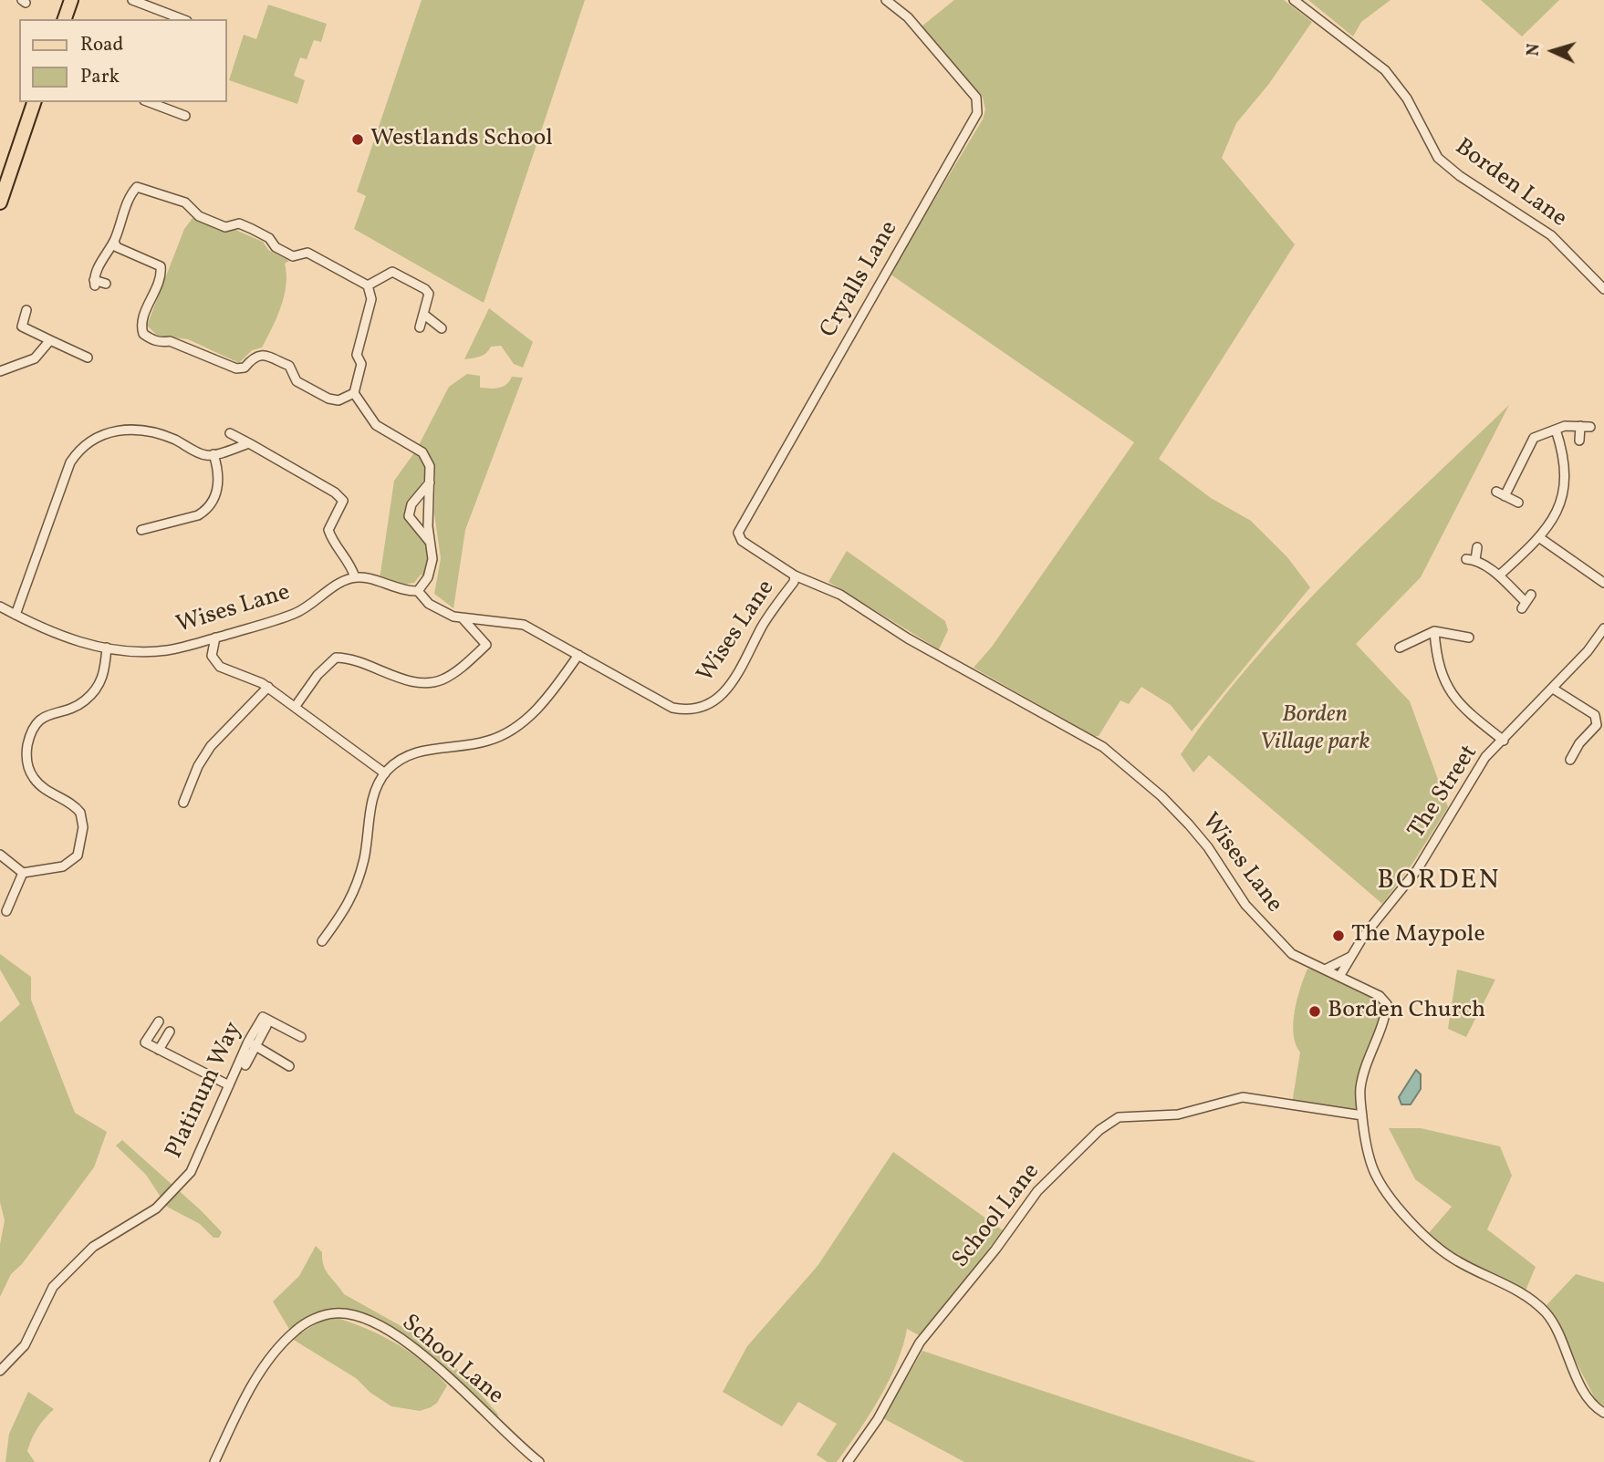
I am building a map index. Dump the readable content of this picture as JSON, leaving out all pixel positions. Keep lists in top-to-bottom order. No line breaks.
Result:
{"streets":{"street":["Borden Lane","Cryalls Lane","Wises Lane","The Street","Platinum Way","School Lane"]},"crossings":[["Cryalls Lane","Wises Lane"],["Wises Lane","The Street"],["Wises Lane","School Lane"]],"districts":["BORDEN"],"parks":["Borden Village park"],"places":["Westlands School","The Maypole","Borden Church"],"legend":["Road","Park"],"north":"left"}
